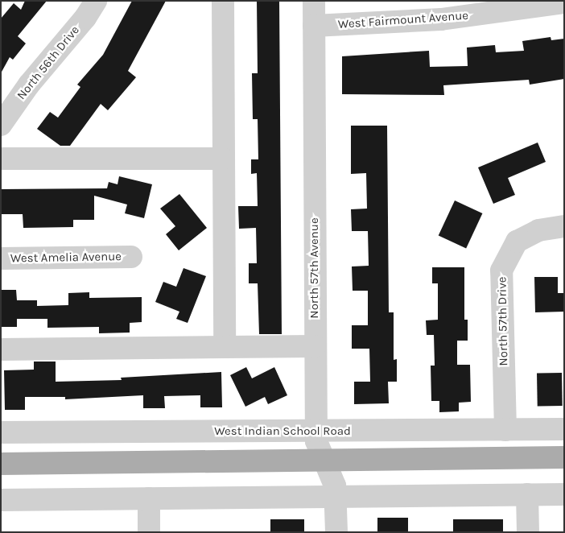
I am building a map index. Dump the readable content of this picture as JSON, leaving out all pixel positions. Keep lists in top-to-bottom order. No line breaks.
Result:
{"streets":{"street":["West Fairmount Avenue","North 56th Drive","West Amelia Avenue","North 57th Avenue","North 57th Drive","West Indian School Road"]},"crossings":[["West Fairmount Avenue","North 57th Avenue"],["North 57th Avenue","West Indian School Road"],["North 57th Drive","West Indian School Road"]]}
